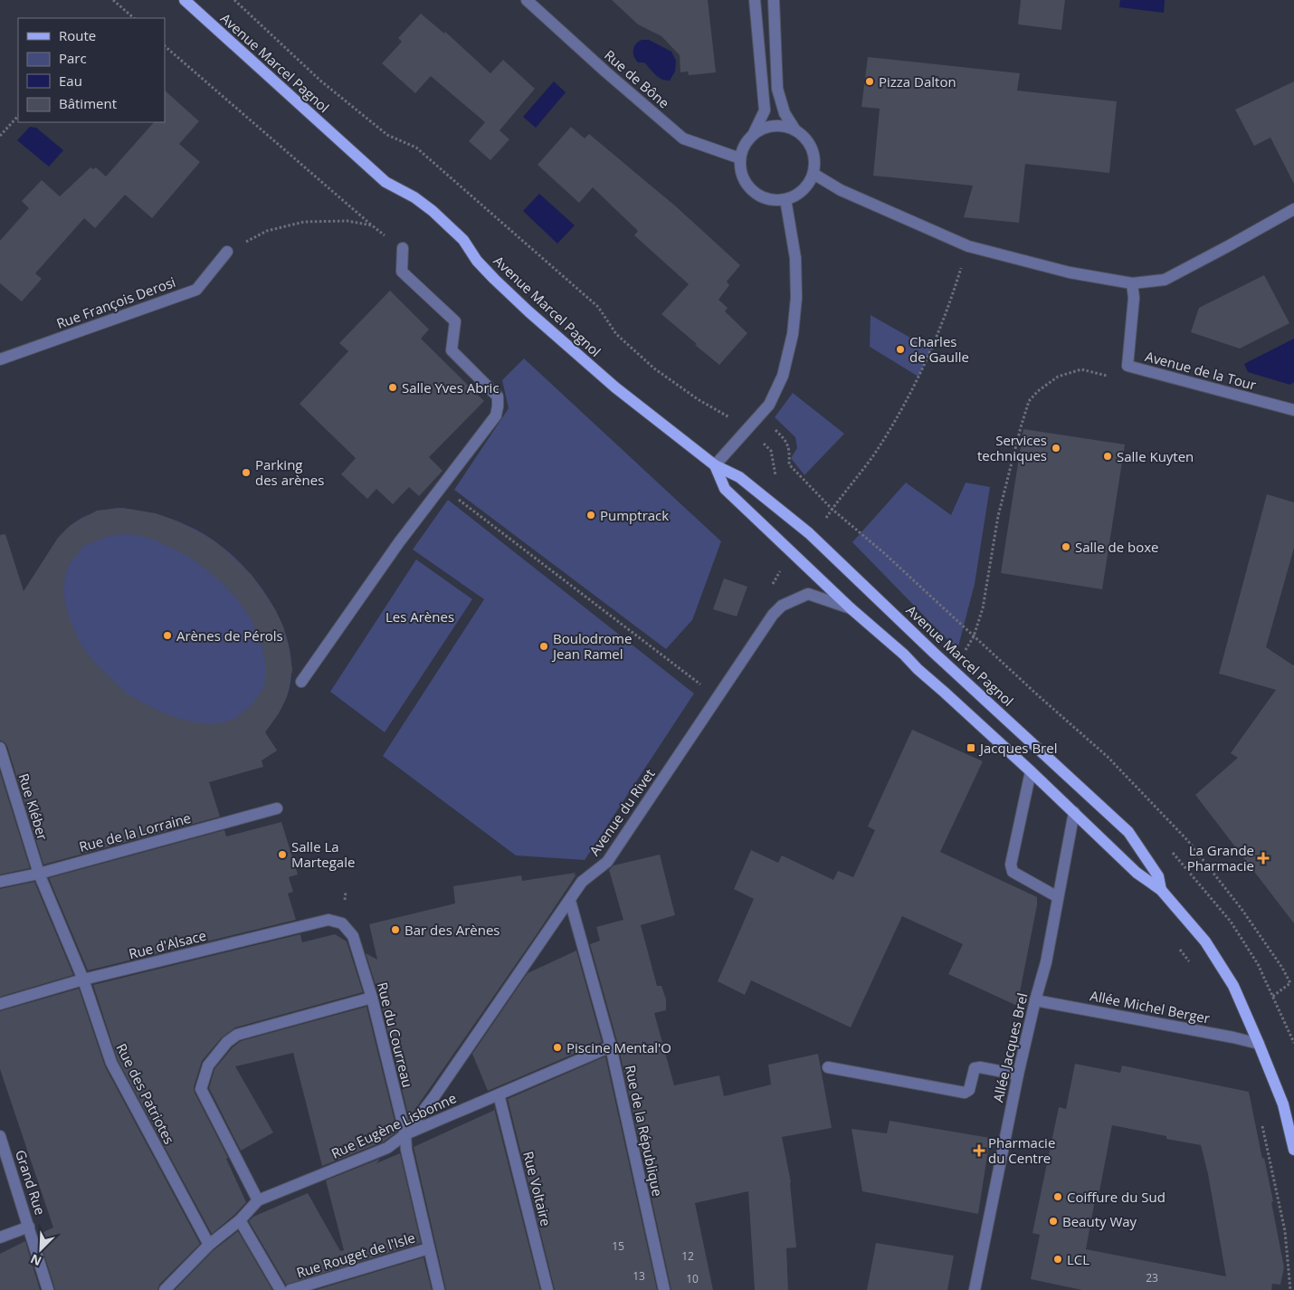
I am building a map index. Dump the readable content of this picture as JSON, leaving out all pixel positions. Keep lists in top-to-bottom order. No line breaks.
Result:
{"streets":{"main road":["Avenue Marcel Pagnol"],"street":["Rue de Bône","Rue François Derosi","Avenue de la Tour","Rue Kléber","Avenue du Rivet","Rue de la Lorraine","Rue d'Alsace","Allée Michel Berger","Rue du Courreau","Allée Jacques Brel","Rue des Patriotes","Rue Eugène Lisbonne","Rue de la République","Grand Rue","Rue Voltaire","Rue Rouget de l'Isle"]},"crossings":[["Avenue Marcel Pagnol","Avenue du Rivet"],["Avenue Marcel Pagnol","Allée Michel Berger"],["Avenue Marcel Pagnol","Allée Jacques Brel"],["Rue Kléber","Rue de la Lorraine"],["Rue Kléber","Rue des Patriotes"],["Avenue du Rivet","Rue du Courreau"],["Avenue du Rivet","Rue Eugène Lisbonne"],["Avenue du Rivet","Rue de la République"],["Rue de la Lorraine","Rue des Patriotes"],["Rue d'Alsace","Rue du Courreau"],["Rue d'Alsace","Rue des Patriotes"],["Allée Michel Berger","Allée Jacques Brel"],["Rue du Courreau","Rue Eugène Lisbonne"],["Rue du Courreau","Rue Rouget de l'Isle"],["Rue des Patriotes","Rue Eugène Lisbonne"],["Rue Eugène Lisbonne","Rue de la République"],["Rue Eugène Lisbonne","Rue Voltaire"]],"parks":["Les Arènes"],"places":{"other":["Pizza Dalton","Charles de Gaulle","Salle Yves Abric","Services techniques","Salle Kuyten","Parking des arènes","Pumptrack","Salle de boxe","Arènes de Pérols","Boulodrome Jean Ramel","Salle La Martegale","Bar des Arènes","Piscine Mental'O","Coiffure du Sud","Beauty Way","LCL"],"transit":["Jacques Brel"],"health":["La Grande Pharmacie","Pharmacie du Centre"]},"house_numbers":["15","12","13","23","10"],"legend":["Route","Parc","Eau","Bâtiment"],"north":"bottom left"}
